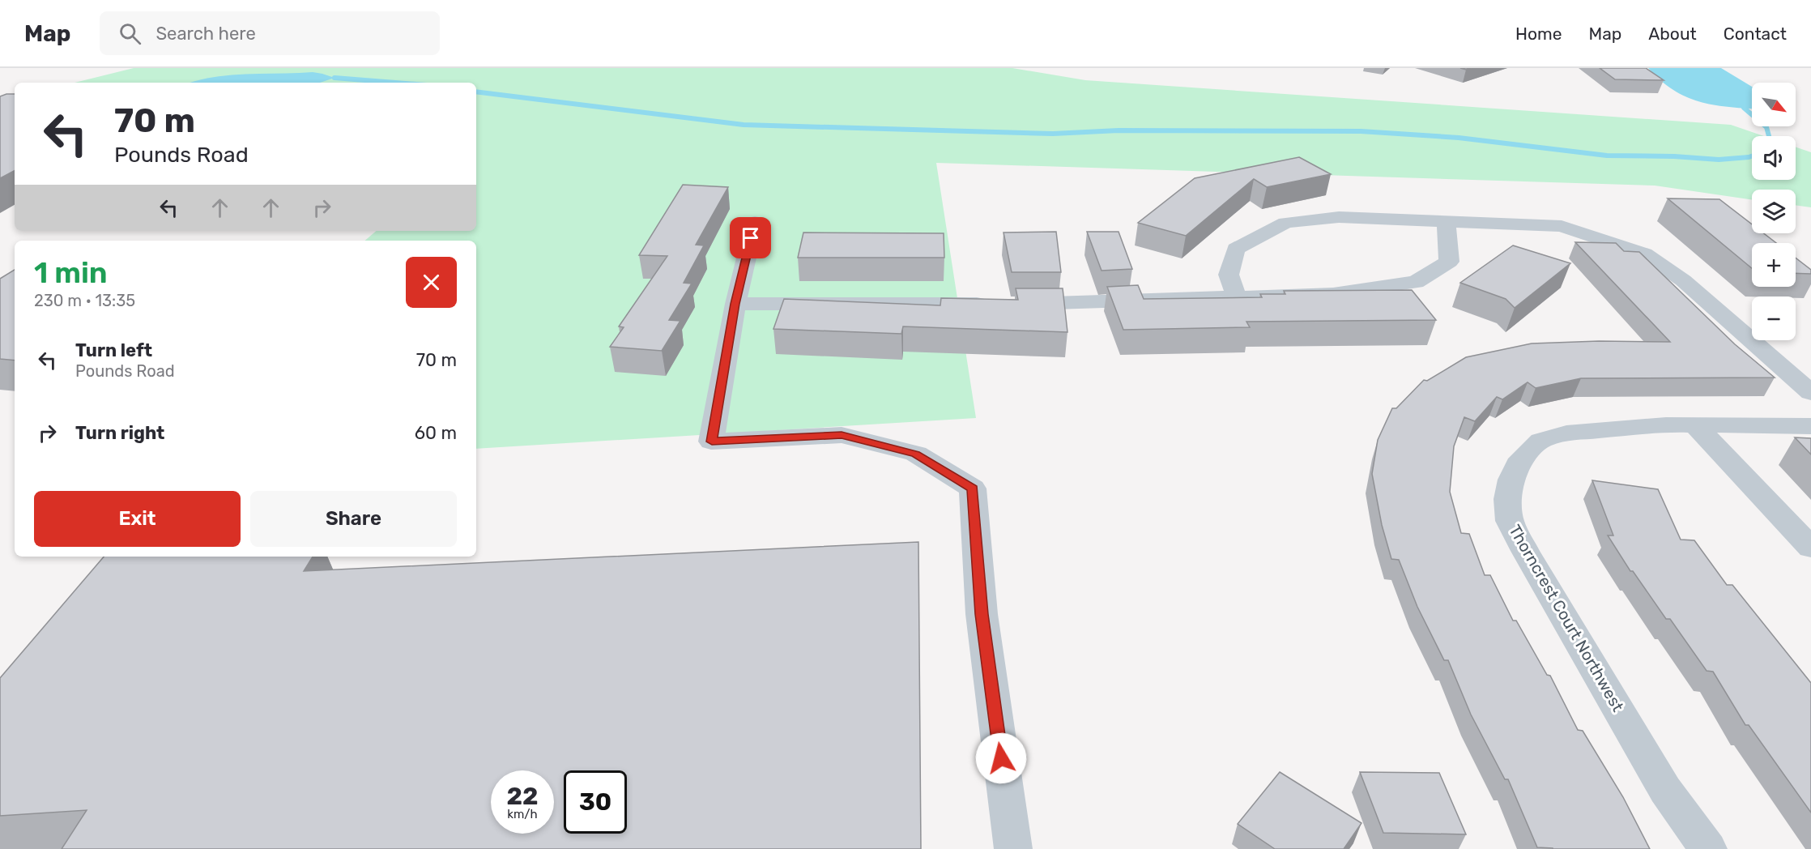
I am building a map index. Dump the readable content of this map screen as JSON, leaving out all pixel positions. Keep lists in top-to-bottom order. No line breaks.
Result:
{"streets":{"street":["Thorncrest Court Northwest"]},"north":"bottom right","page":{"header":"Map","search":"Search here","nav":["Home","Map","About","Contact"],"map_buttons":["+","−"],"turn":["70 m","Pounds Road"],"heading":["1 min","230 m · 13:35"],"list":[{"name":"Turn left","note":"Pounds Road","value":"70 m"},{"name":"Turn right","value":"60 m"}],"buttons":["Exit","Share"],"speed":"22 km/h","limit":"30"}}
